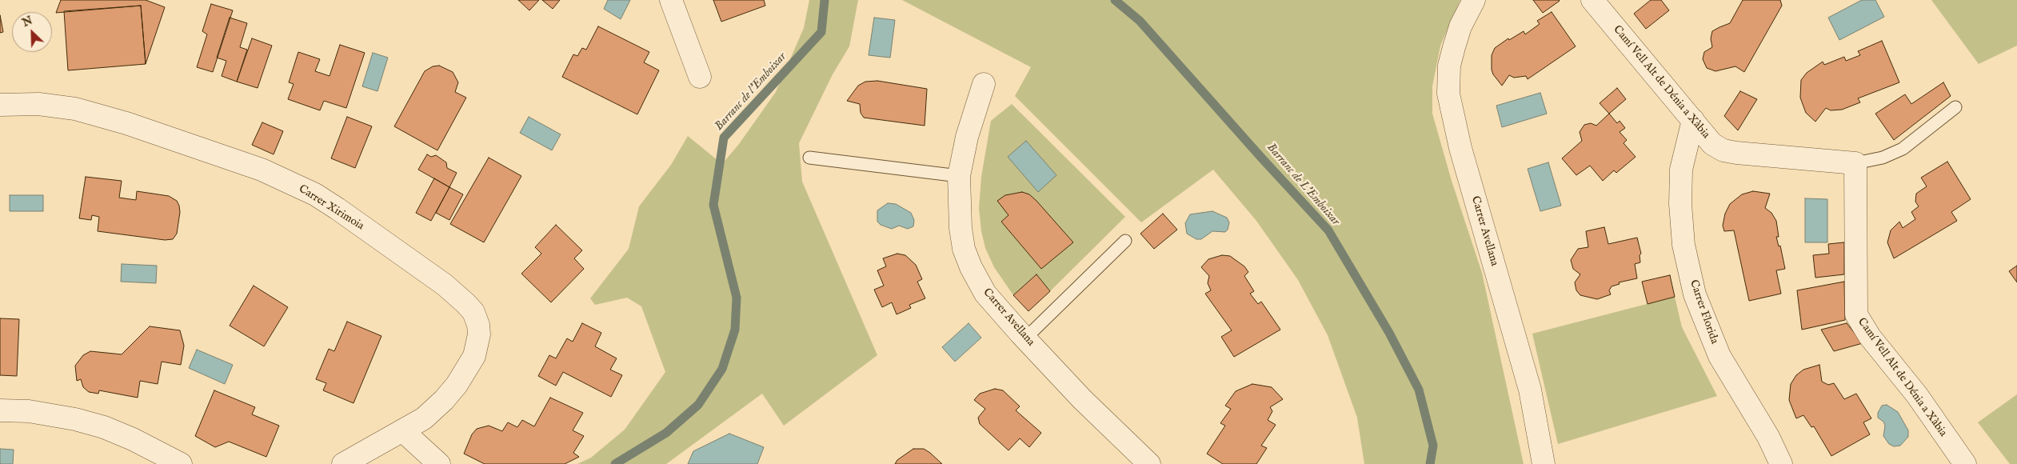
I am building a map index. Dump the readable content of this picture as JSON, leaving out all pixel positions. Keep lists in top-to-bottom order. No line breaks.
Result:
{"streets":{"street":["Camí Vell Alt de Dénia a Xàbia","Carrer Xirimoia","Carrer Avellana","Carrer Florida"]},"crossings":[["Camí Vell Alt de Dénia a Xàbia","Carrer Florida"]],"water":["Barranc de l'Emboixar","Barranc de L'Emboixar"],"north":"top left"}
